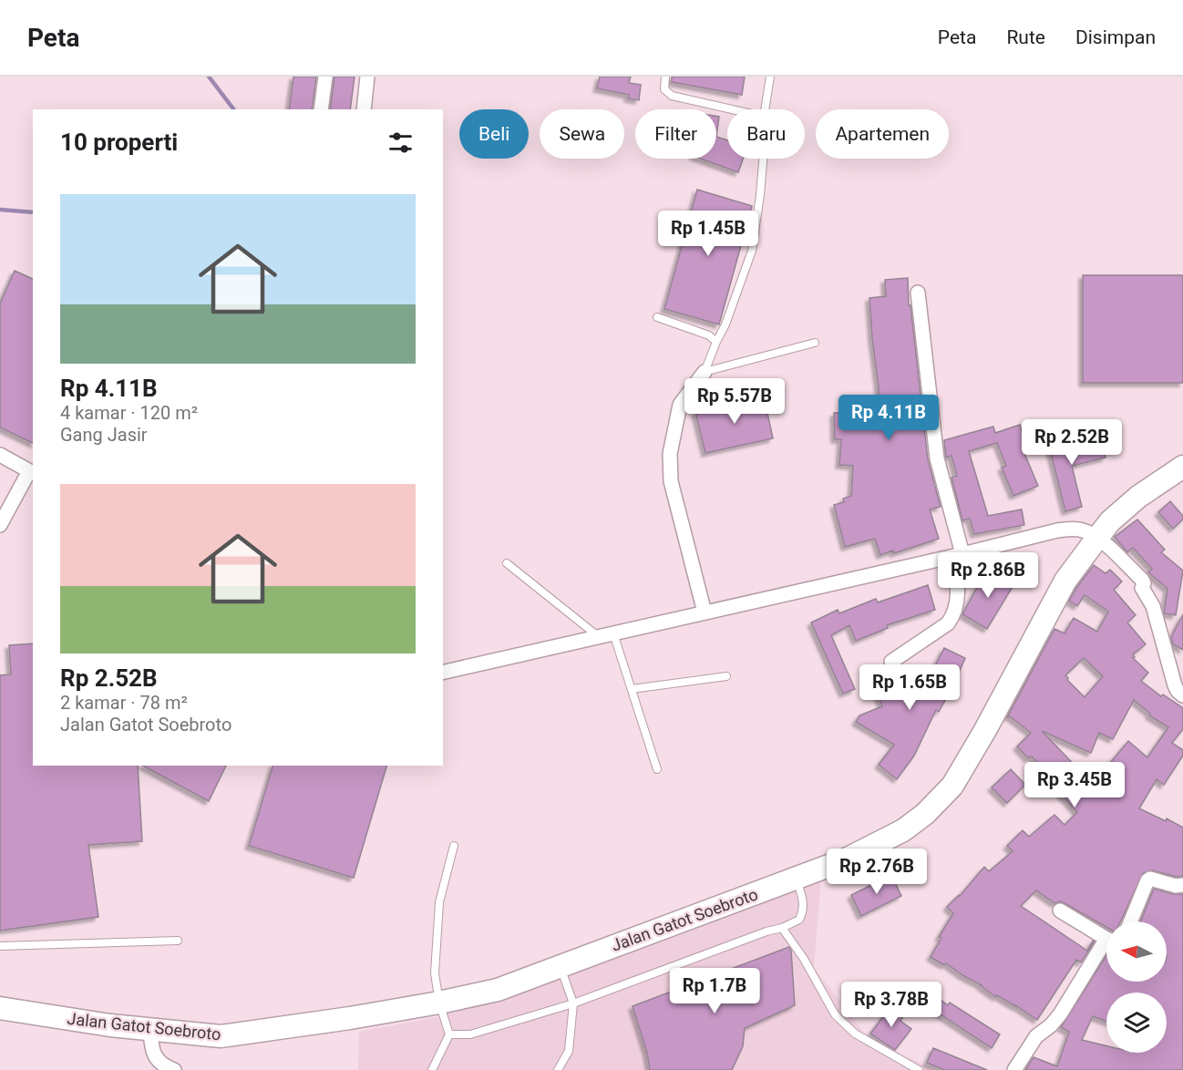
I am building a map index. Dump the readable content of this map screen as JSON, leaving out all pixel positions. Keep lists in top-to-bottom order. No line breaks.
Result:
{"streets":{"main road":["Jalan Gatot Soebroto"]},"north":"left","page":{"header":"Peta","nav":["Peta","Rute","Disimpan"],"chip":["Beli","Sewa","Filter","Baru","Apartemen"],"heading":"10 properti","list":[{"name":"Rp 4.11B","note":"4 kamar · 120 m² · Gang Jasir"},{"name":"Rp 2.52B","note":"2 kamar · 78 m² · Jalan Gatot Soebroto"}],"price":["Rp 1.45B","Rp 5.57B","Rp 4.11B","Rp 2.52B","Rp 2.86B","Rp 1.65B","Rp 3.45B","Rp 2.76B","Rp 1.7B","Rp 3.78B"]}}
